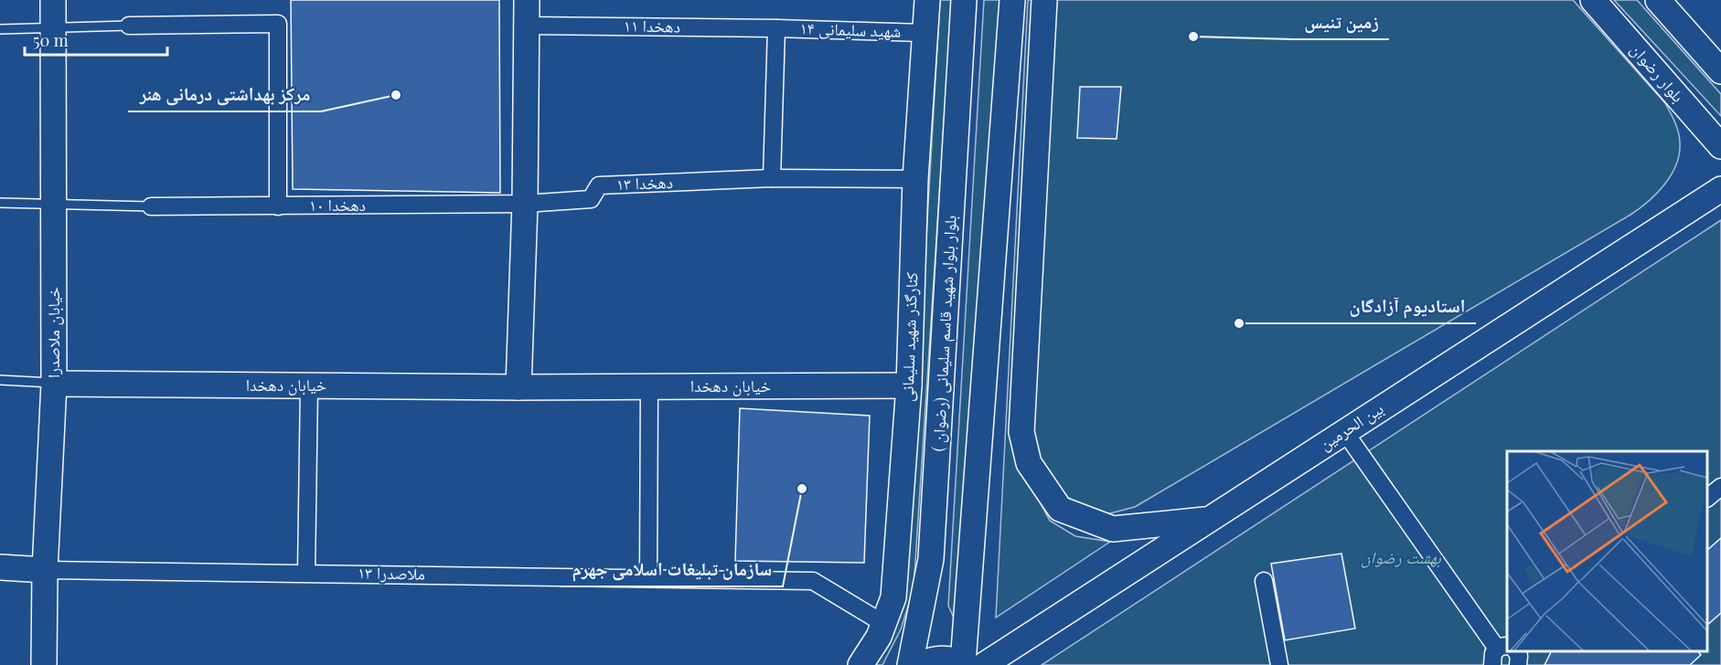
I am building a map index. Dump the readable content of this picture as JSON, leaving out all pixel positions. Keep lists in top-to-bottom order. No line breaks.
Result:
{"streets":{"street":["دهخدا ۱۱","شهید سلیمانی ۱۴","بلوار رضوان","دهخدا ۱۳","دهخدا ۱۰","خیابان ملاصدرا","بلوار بلوار شهید قاسم سلیمانی (رضوان )","کنارگذر شهید سلیمانی","خیابان دهخدا","بین الحرمین","ملاصدرا ۱۳"]},"crossings":[["دهخدا ۱۱","شهید سلیمانی ۱۴"],["شهید سلیمانی ۱۴","کنارگذر شهید سلیمانی"],["دهخدا ۱۳","دهخدا ۱۰"],["خیابان ملاصدرا","خیابان دهخدا"],["خیابان ملاصدرا","ملاصدرا ۱۳"],["کنارگذر شهید سلیمانی","خیابان دهخدا"],["کنارگذر شهید سلیمانی","ملاصدرا ۱۳"]],"parks":["بهشت رضوان"],"places":["زمین تنیس","مرکز بهداشتی درمانی هنر","استادیوم آزادگان","سازمان تبلیغات اسلامی جهرم"],"scale_bar":"50 m"}
